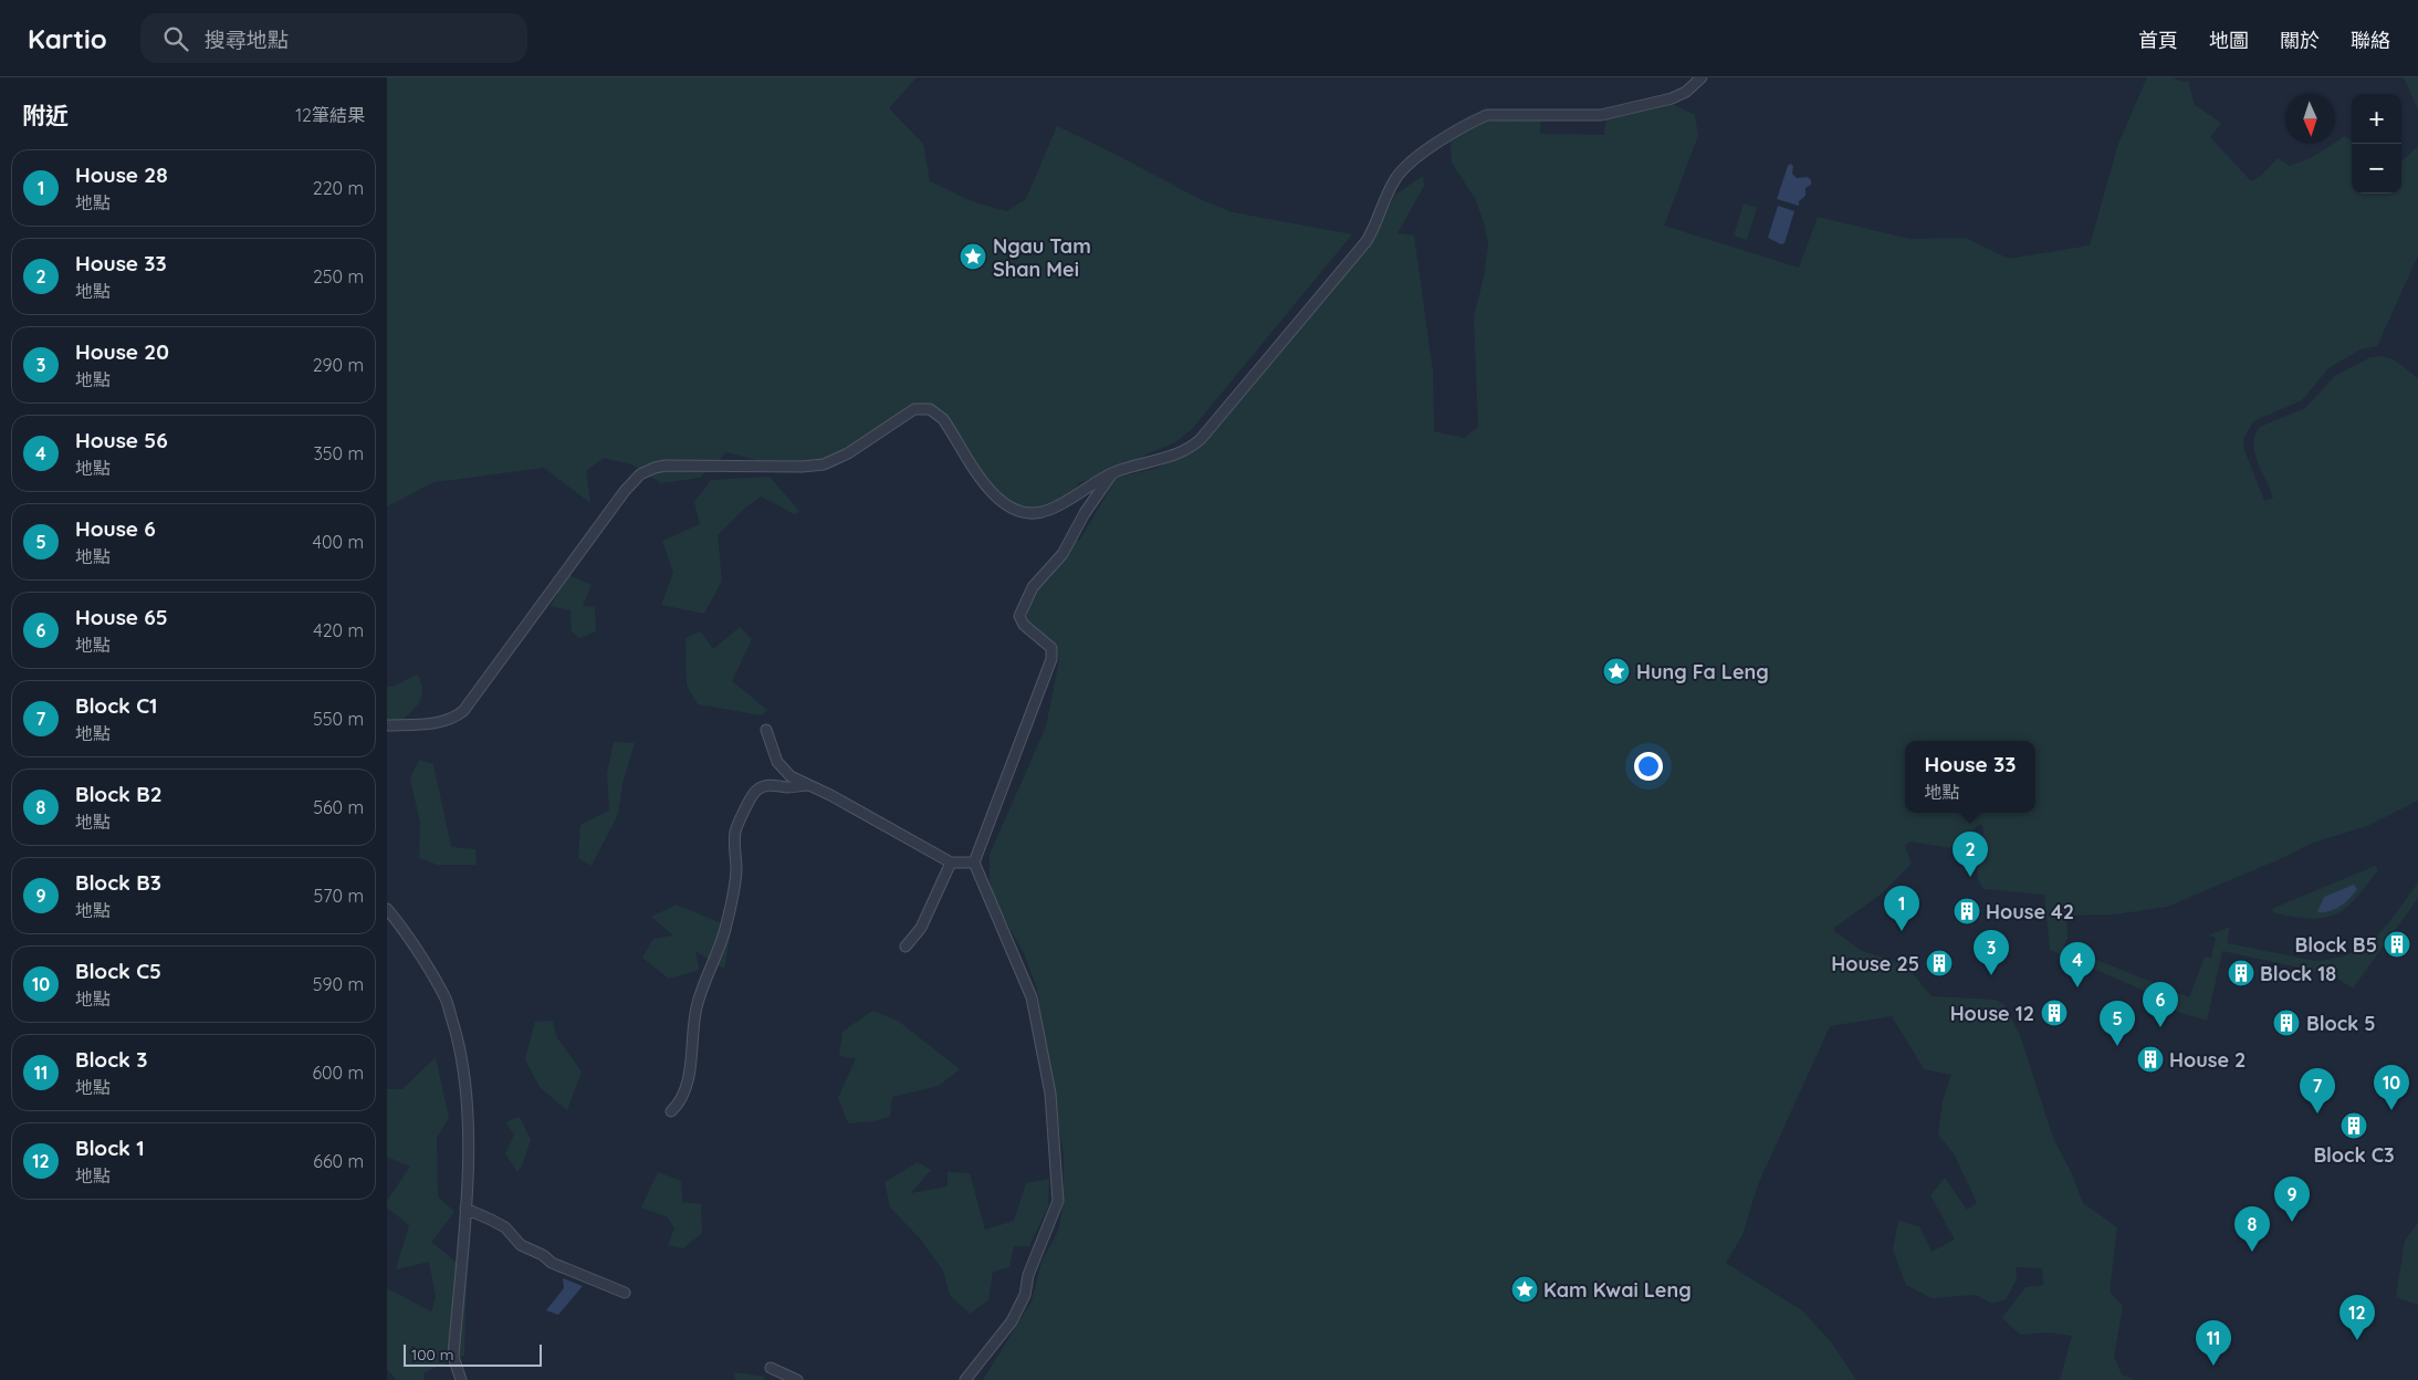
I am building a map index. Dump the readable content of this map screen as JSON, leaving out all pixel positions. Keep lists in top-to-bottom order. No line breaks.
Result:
{"places":{"place":["Ngau Tam Shan Mei","Hung Fa Leng","Kam Kwai Leng"],"building":["House 42","Block B5","House 25","Block 18","House 12","Block 5","House 2","Block C3"]},"scale_bar":"100 m","north":"bottom","page":{"header":"Kartio","search":"搜尋地點","nav":["首頁","地圖","關於","聯絡"],"heading":["附近","12筆結果"],"map_buttons":["+","−"],"list":[{"mark":"1","name":"House 28","note":"地點","value":"220 m"},{"mark":"2","name":"House 33","note":"地點","value":"250 m"},{"mark":"3","name":"House 20","note":"地點","value":"290 m"},{"mark":"4","name":"House 56","note":"地點","value":"350 m"},{"mark":"5","name":"House 6","note":"地點","value":"400 m"},{"mark":"6","name":"House 65","note":"地點","value":"420 m"},{"mark":"7","name":"Block C1","note":"地點","value":"550 m"},{"mark":"8","name":"Block B2","note":"地點","value":"560 m"},{"mark":"9","name":"Block B3","note":"地點","value":"570 m"},{"mark":"10","name":"Block C5","note":"地點","value":"590 m"},{"mark":"11","name":"Block 3","note":"地點","value":"600 m"},{"mark":"12","name":"Block 1","note":"地點","value":"660 m"}],"popup":["House 33","地點"],"pins":["2","1","3","4","6","5","10","7","9","8","12","11"],"scale":"100 m"}}
